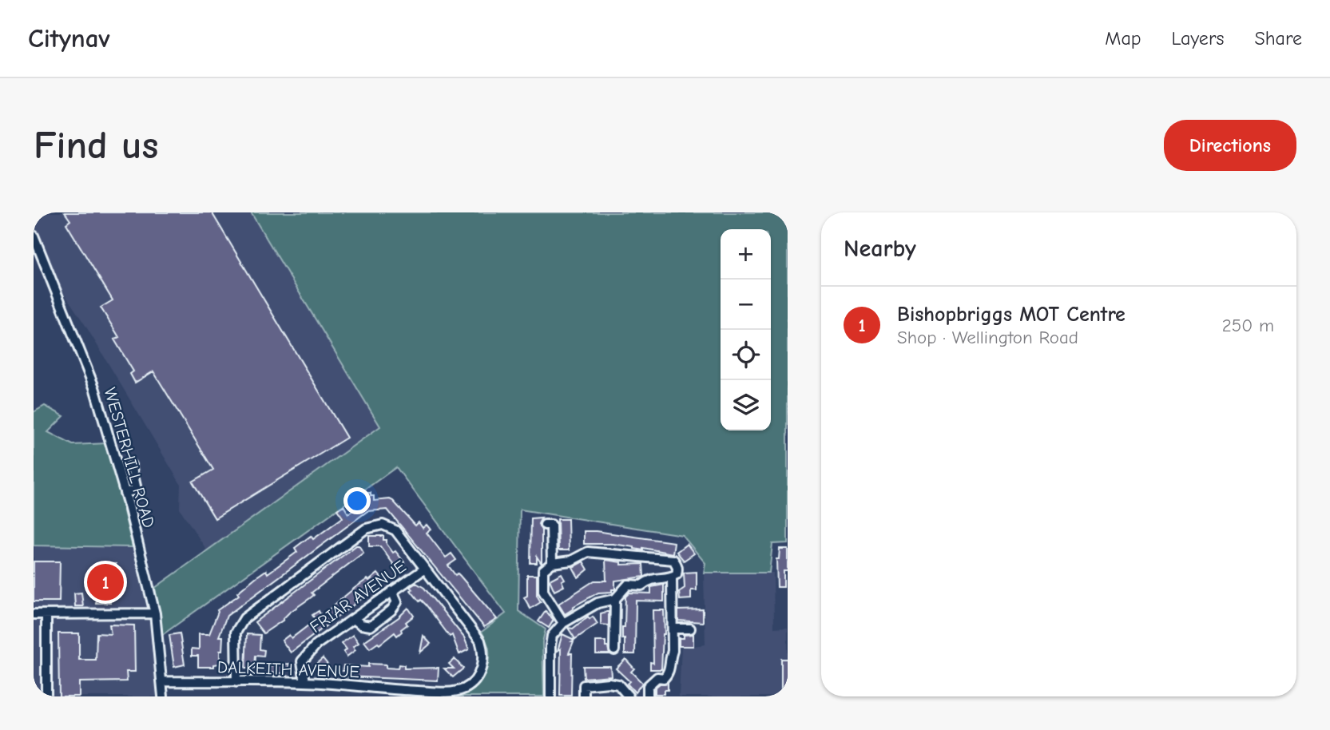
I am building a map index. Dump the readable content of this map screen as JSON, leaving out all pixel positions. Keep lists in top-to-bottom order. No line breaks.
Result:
{"streets":{"street":["WESTERHILL ROAD","FRIAR AVENUE","DALKEITH AVENUE"]},"crossings":[["WESTERHILL ROAD","DALKEITH AVENUE"],["FRIAR AVENUE","DALKEITH AVENUE"]],"page":{"header":"Citynav","nav":["Map","Layers","Share"],"buttons":"Directions","title":"Find us","heading":"Nearby","map_buttons":["+","−"],"list":[{"mark":"1","name":"Bishopbriggs MOT Centre","note":"Shop · Wellington Road","value":"250 m"}],"pins":"1"}}
